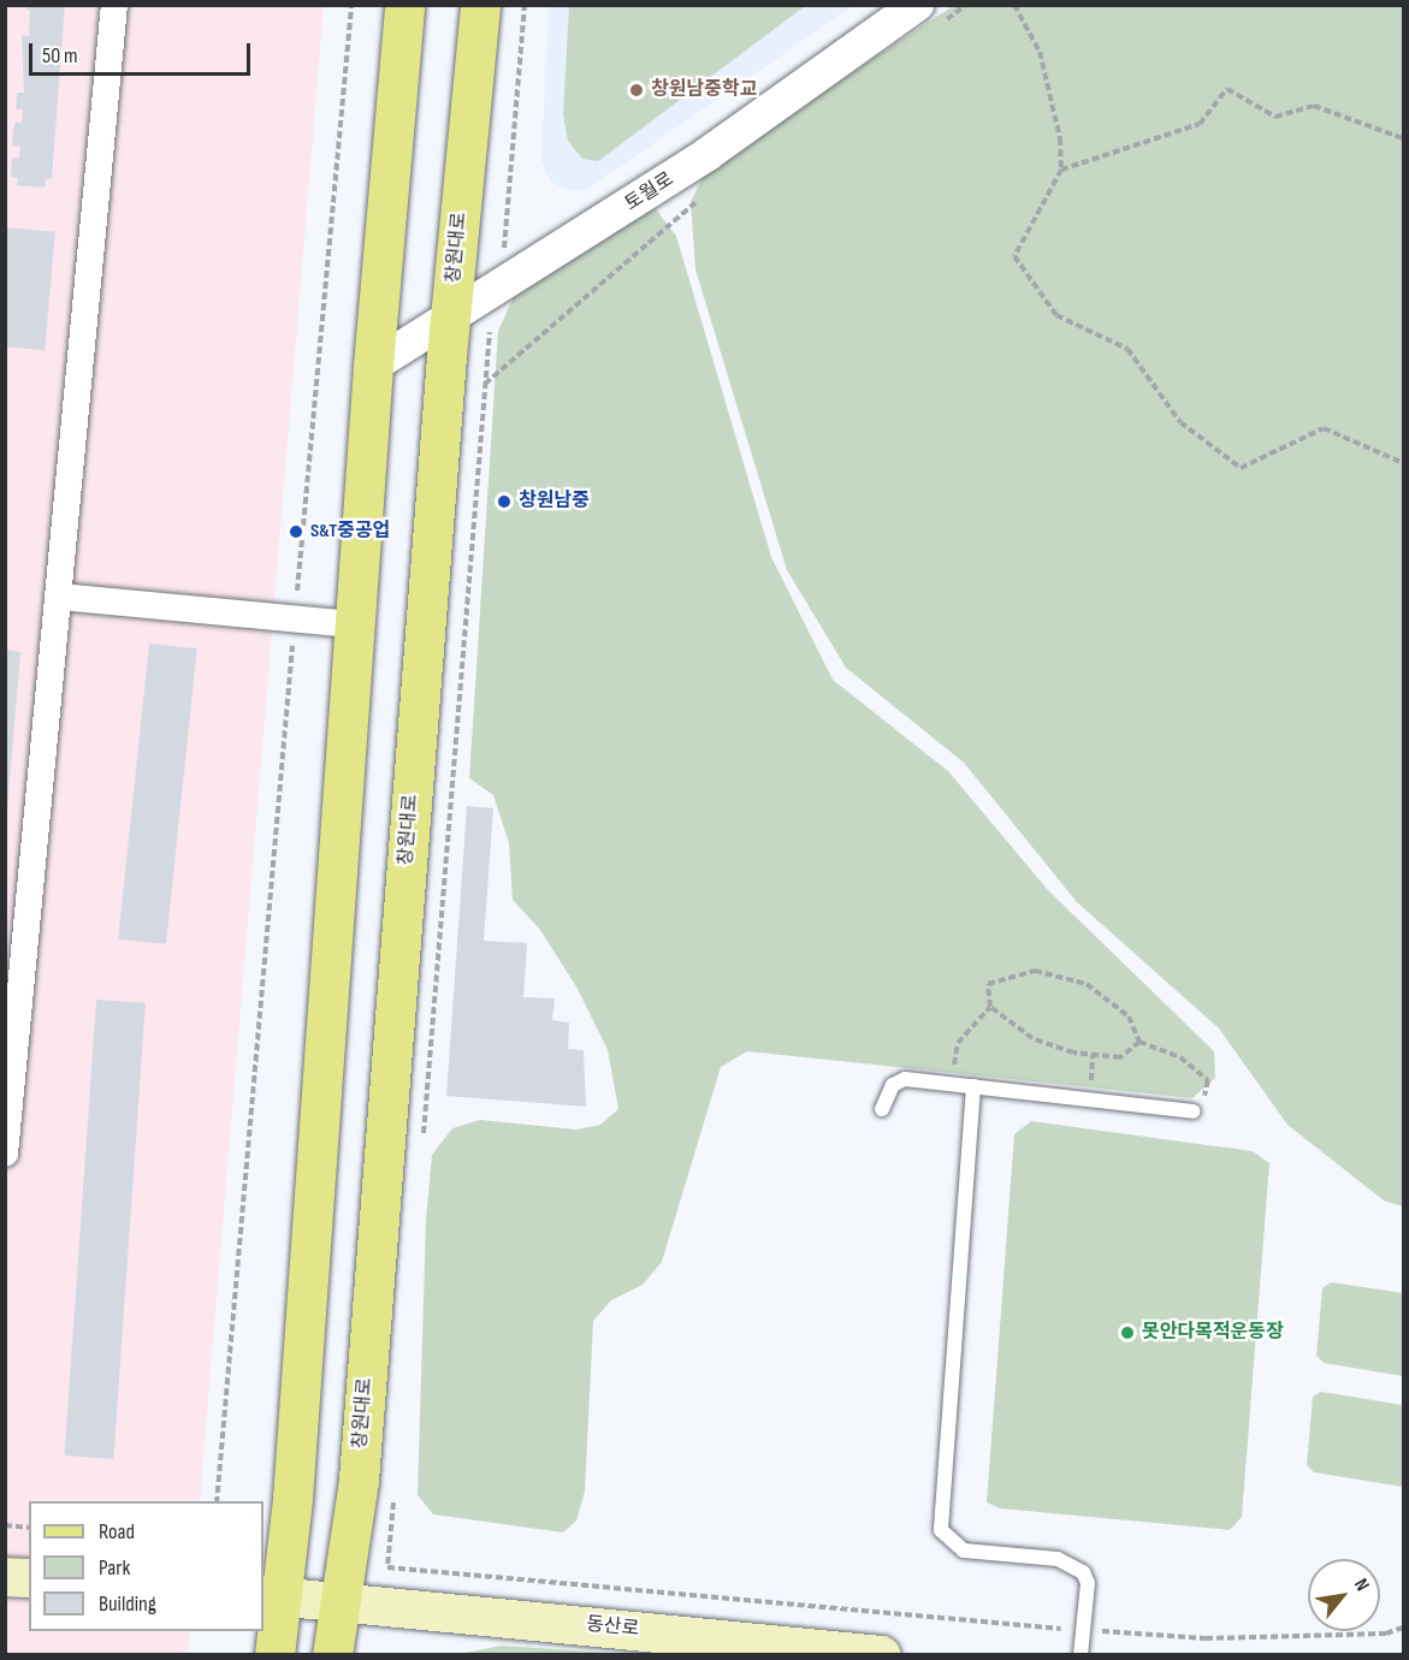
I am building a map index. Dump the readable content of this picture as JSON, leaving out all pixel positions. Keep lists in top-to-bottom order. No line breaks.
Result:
{"streets":{"main road":["창원대로","동산로"],"street":["토월로"]},"crossings":[["토월로","창원대로"],["창원대로","동산로"]],"places":["창원남중학교","창원남중","S&T중공업","못안다목적운동장"],"legend":["Road","Park","Building"],"scale_bar":"50 m","north":"top right"}
